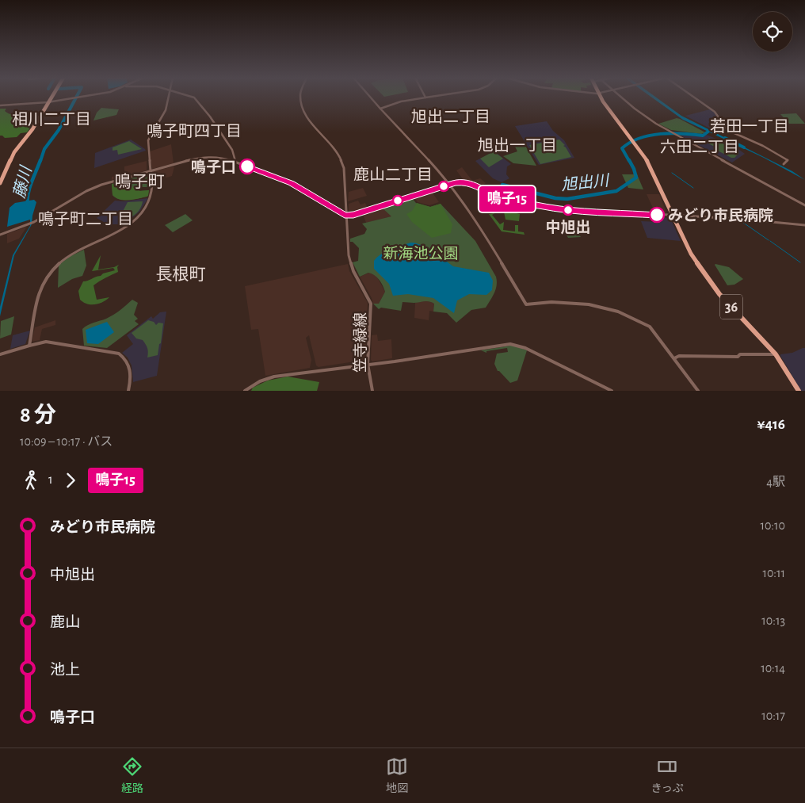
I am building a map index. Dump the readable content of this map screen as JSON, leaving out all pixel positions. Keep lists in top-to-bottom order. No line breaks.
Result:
{"streets":{"main road":["36"],"street":["笠寺緑線"]},"districts":["旭出二丁目","相川二丁目","若田一丁目","鳴子町四丁目","旭出一丁目","六田二丁目","鹿山二丁目","鳴子町","鳴子町二丁目","長根町"],"water":["藤川","旭出川"],"parks":["新海池公園"],"places":["鳴子口","中旭出","みどり市民病院"],"lines":["bus line 鳴子15"],"page":{"on_map":"鳴子15","heading":["8 分","10:09 – 10:17 · バス","¥416"],"legs":["1","鳴子15","4駅"],"list":[{"name":"みどり市民病院","value":"10:10"},{"name":"中旭出","value":"10:11"},{"name":"鹿山","value":"10:13"},{"name":"池上","value":"10:14"},{"name":"鳴子口","value":"10:17"}],"tabs":["経路","地図","きっぷ"]}}
